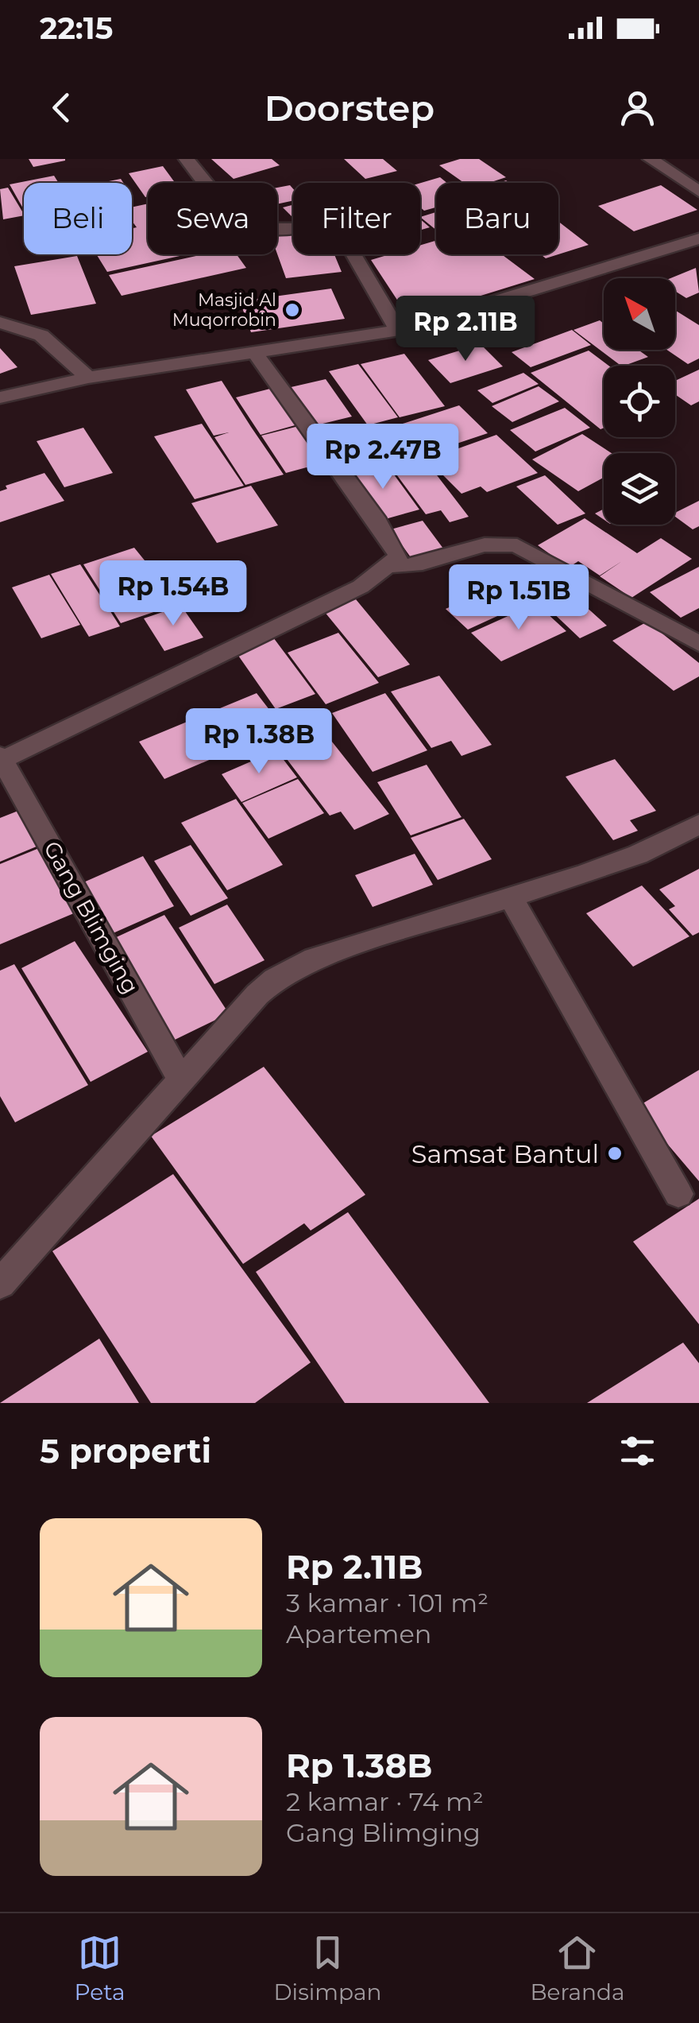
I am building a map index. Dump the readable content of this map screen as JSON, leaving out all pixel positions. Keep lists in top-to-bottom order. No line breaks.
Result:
{"streets":{"street":["Gang Blimging"]},"places":["Masjid Al Muqorrobin","Samsat Bantul"],"north":"top left","page":{"status":"22:15","header":"Doorstep","chip":["Beli","Sewa","Filter","Baru"],"price":["Rp 2.11B","Rp 2.47B","Rp 1.54B","Rp 1.51B","Rp 1.38B"],"heading":"5 properti","list":[{"name":"Rp 2.11B","note":"3 kamar · 101 m² · Apartemen"},{"name":"Rp 1.38B","note":"2 kamar · 74 m² · Gang Blimging"}],"tabs":["Peta","Disimpan","Beranda"]}}
